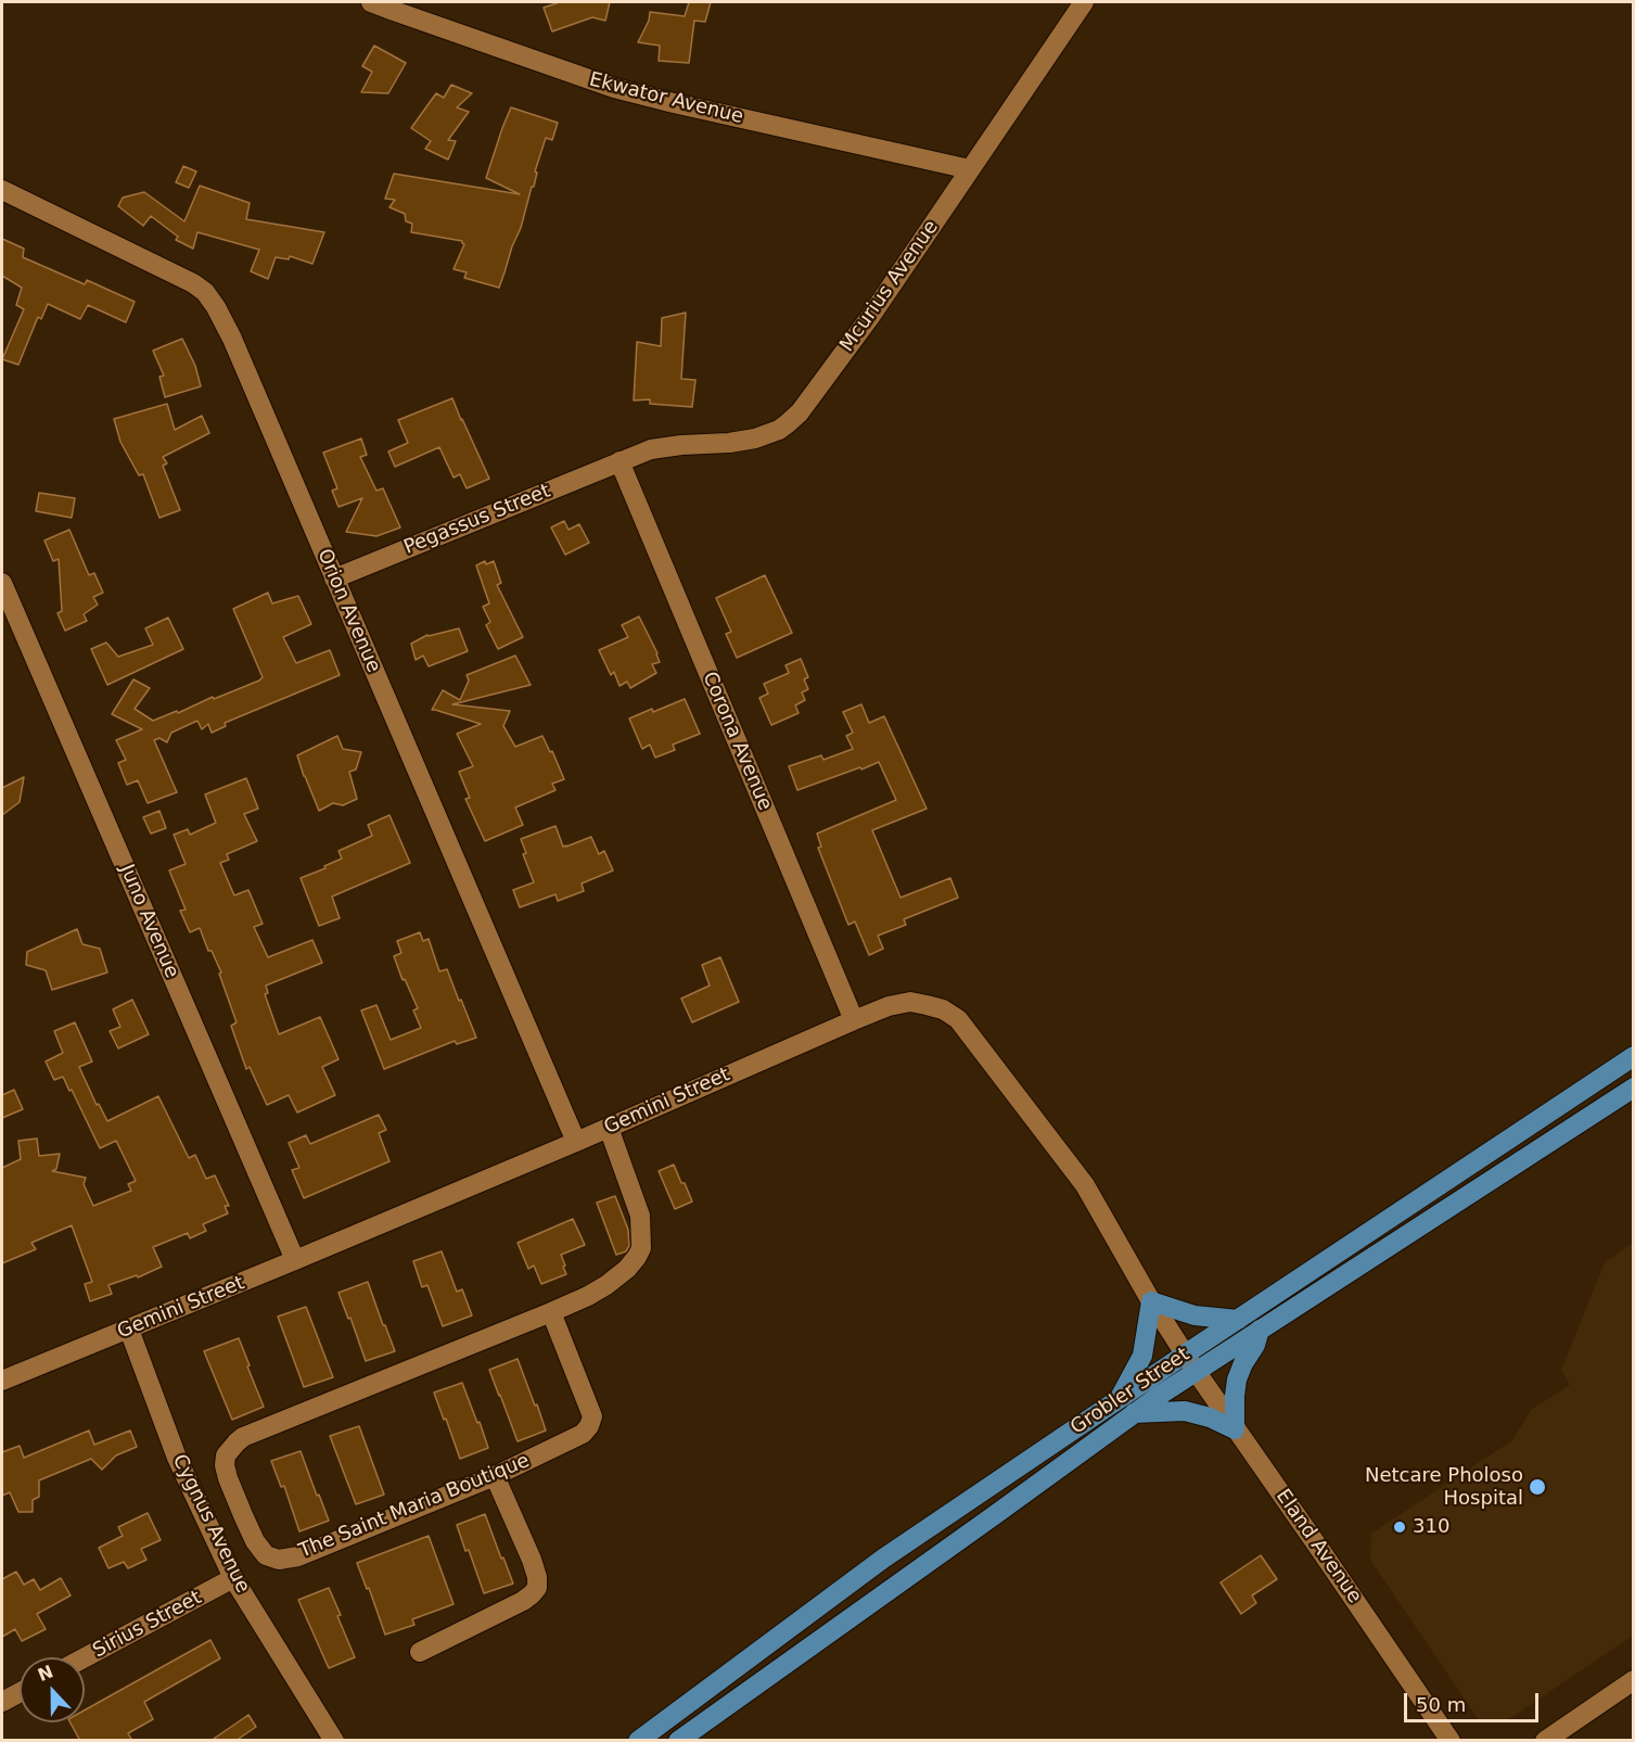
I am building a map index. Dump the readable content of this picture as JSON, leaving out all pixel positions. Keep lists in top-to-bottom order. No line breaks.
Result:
{"streets":{"main road":["Grobler Street"],"street":["Ekwator Avenue","Mcurius Avenue","Pegassus Street","Orion Avenue","Corona Avenue","Juno Avenue","Gemini Street","The Saint Maria Boutique","Cygnus Avenue","Eland Avenue","Sirius Street"]},"crossings":[["Ekwator Avenue","Mcurius Avenue"],["Mcurius Avenue","Pegassus Street"],["Mcurius Avenue","Corona Avenue"],["Pegassus Street","Orion Avenue"],["Pegassus Street","Corona Avenue"],["Orion Avenue","Gemini Street"],["Corona Avenue","Gemini Street"],["Juno Avenue","Gemini Street"],["Gemini Street","Grobler Street"],["Gemini Street","The Saint Maria Boutique"],["Gemini Street","Cygnus Avenue"],["Gemini Street","Eland Avenue"],["Grobler Street","Eland Avenue"],["Cygnus Avenue","Sirius Street"]],"places":["Netcare Pholoso Hospital","310"],"scale_bar":"50 m","north":"top"}
